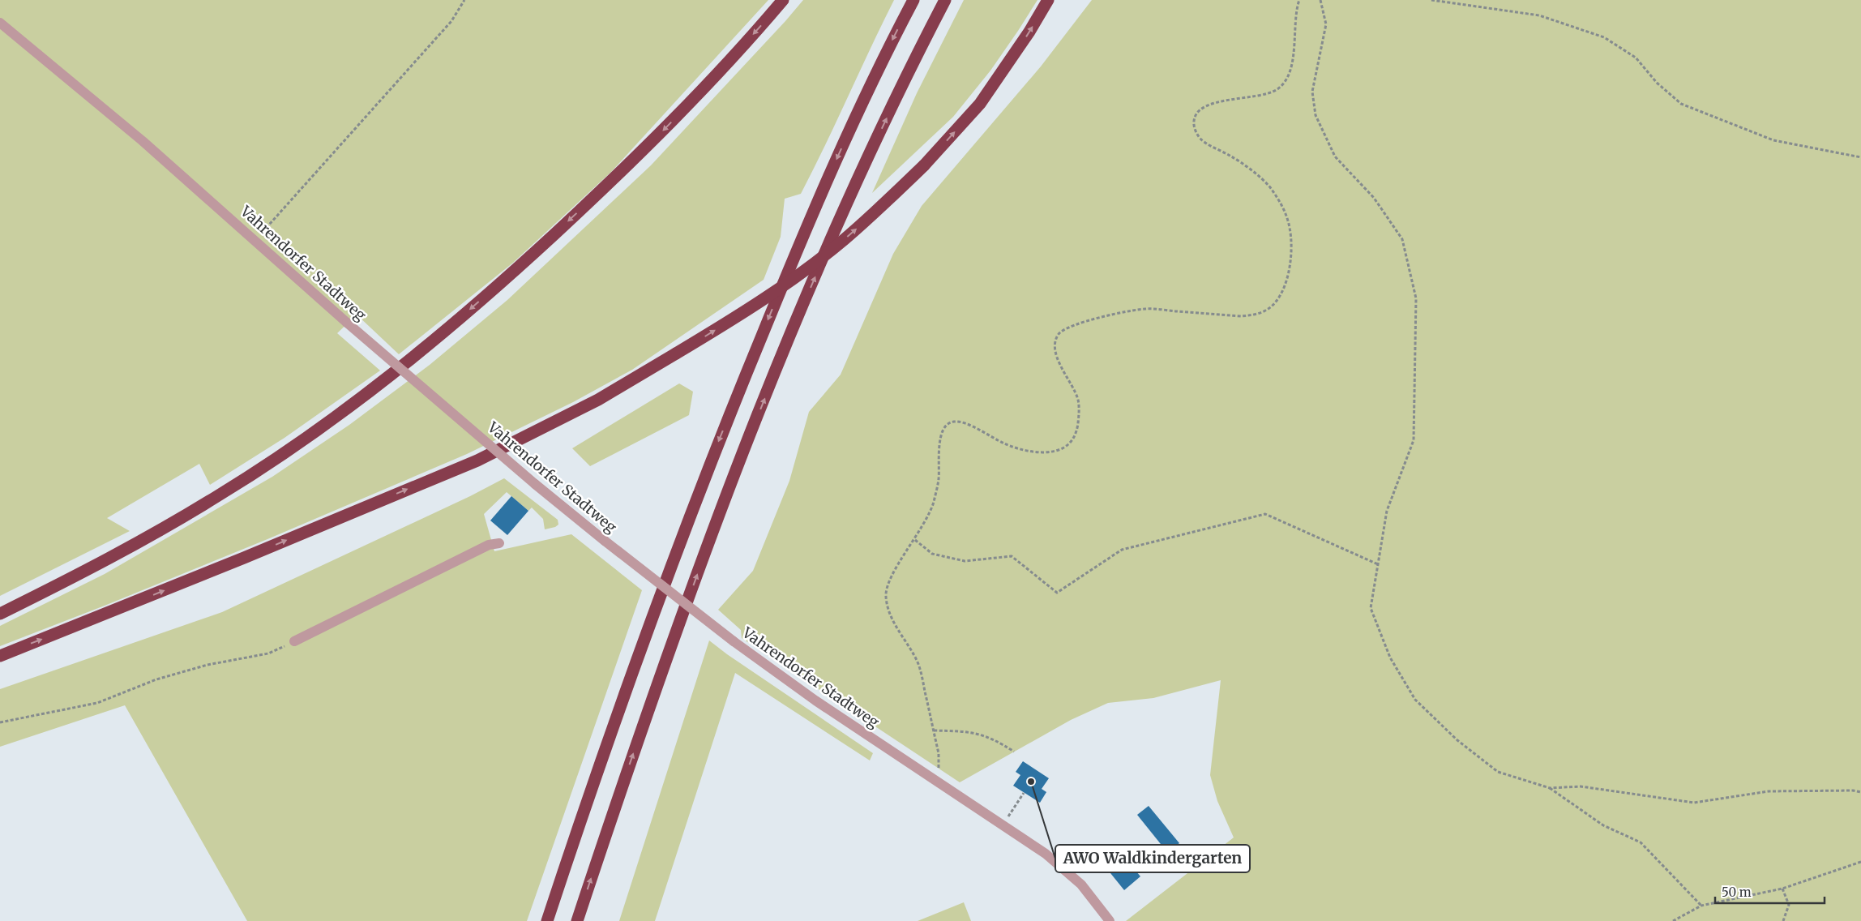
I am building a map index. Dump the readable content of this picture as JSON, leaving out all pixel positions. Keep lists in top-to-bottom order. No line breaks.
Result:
{"streets":{"street":["Vahrendorfer Stadtweg"]},"places":["AWO Waldkindergarten"],"scale_bar":"50 m"}
